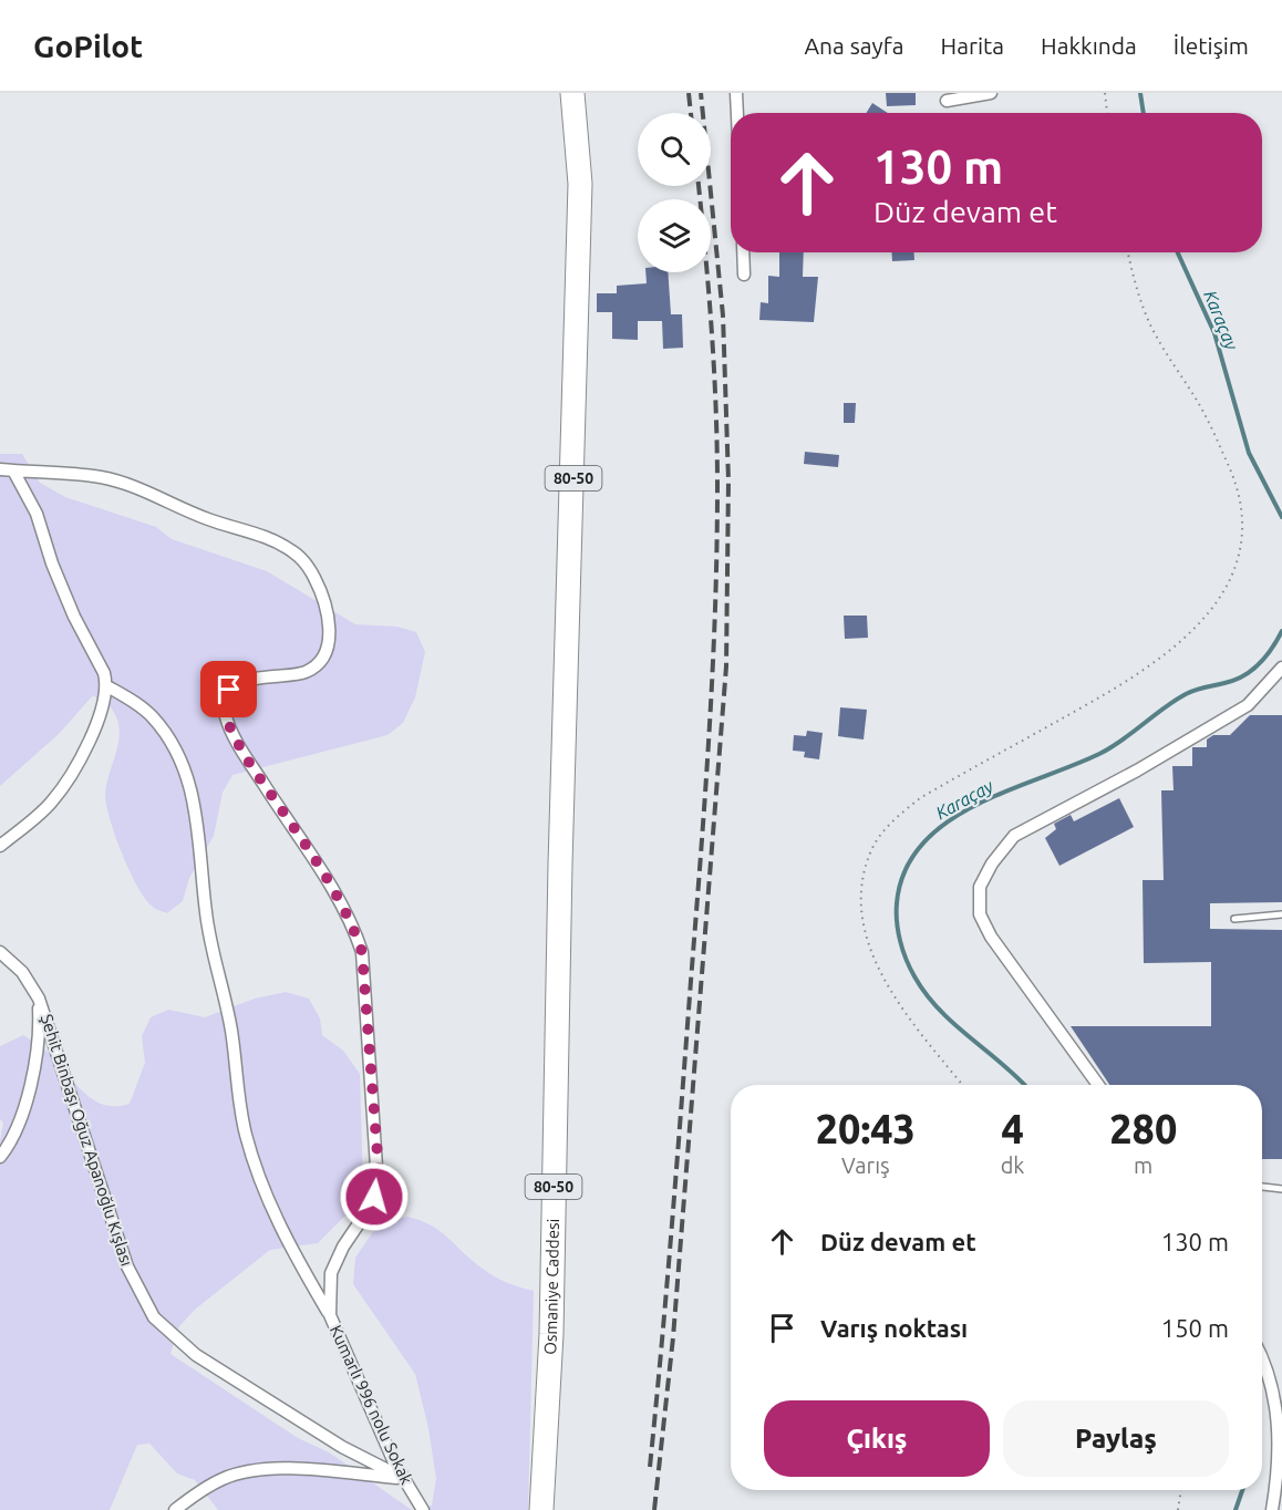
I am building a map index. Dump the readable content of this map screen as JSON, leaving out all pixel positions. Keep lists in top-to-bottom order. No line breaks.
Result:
{"streets":{"highway":["80-50","Osmaniye Caddesi"],"street":["Şehit Binbaşı Oğuz Apanoğlu Kışlası","Kumarlı 996 nolu Sokak"]},"crossings":[["Şehit Binbaşı Oğuz Apanoğlu Kışlası","Kumarlı 996 nolu Sokak"]],"water":["Karaçay"],"page":{"header":"GoPilot","nav":["Ana sayfa","Harita","Hakkında","İletişim"],"turn":["130 m","Düz devam et"],"eta":["20:43","Varış","4","dk","280","m"],"list":[{"name":"Düz devam et","value":"130 m"},{"name":"Varış noktası","value":"150 m"}],"buttons":["Çıkış","Paylaş"]}}
